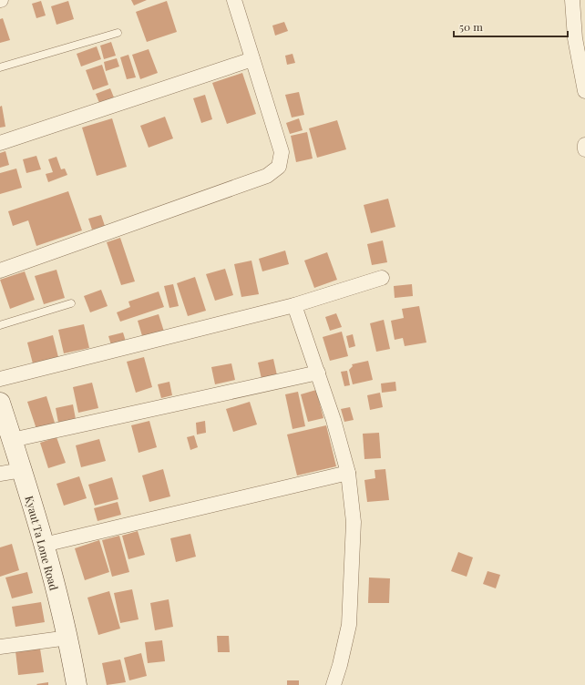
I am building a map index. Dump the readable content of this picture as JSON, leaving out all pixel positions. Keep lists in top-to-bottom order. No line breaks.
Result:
{"streets":{"main road":["Kyaut Ta Lone Road"]},"scale_bar":"50 m"}
